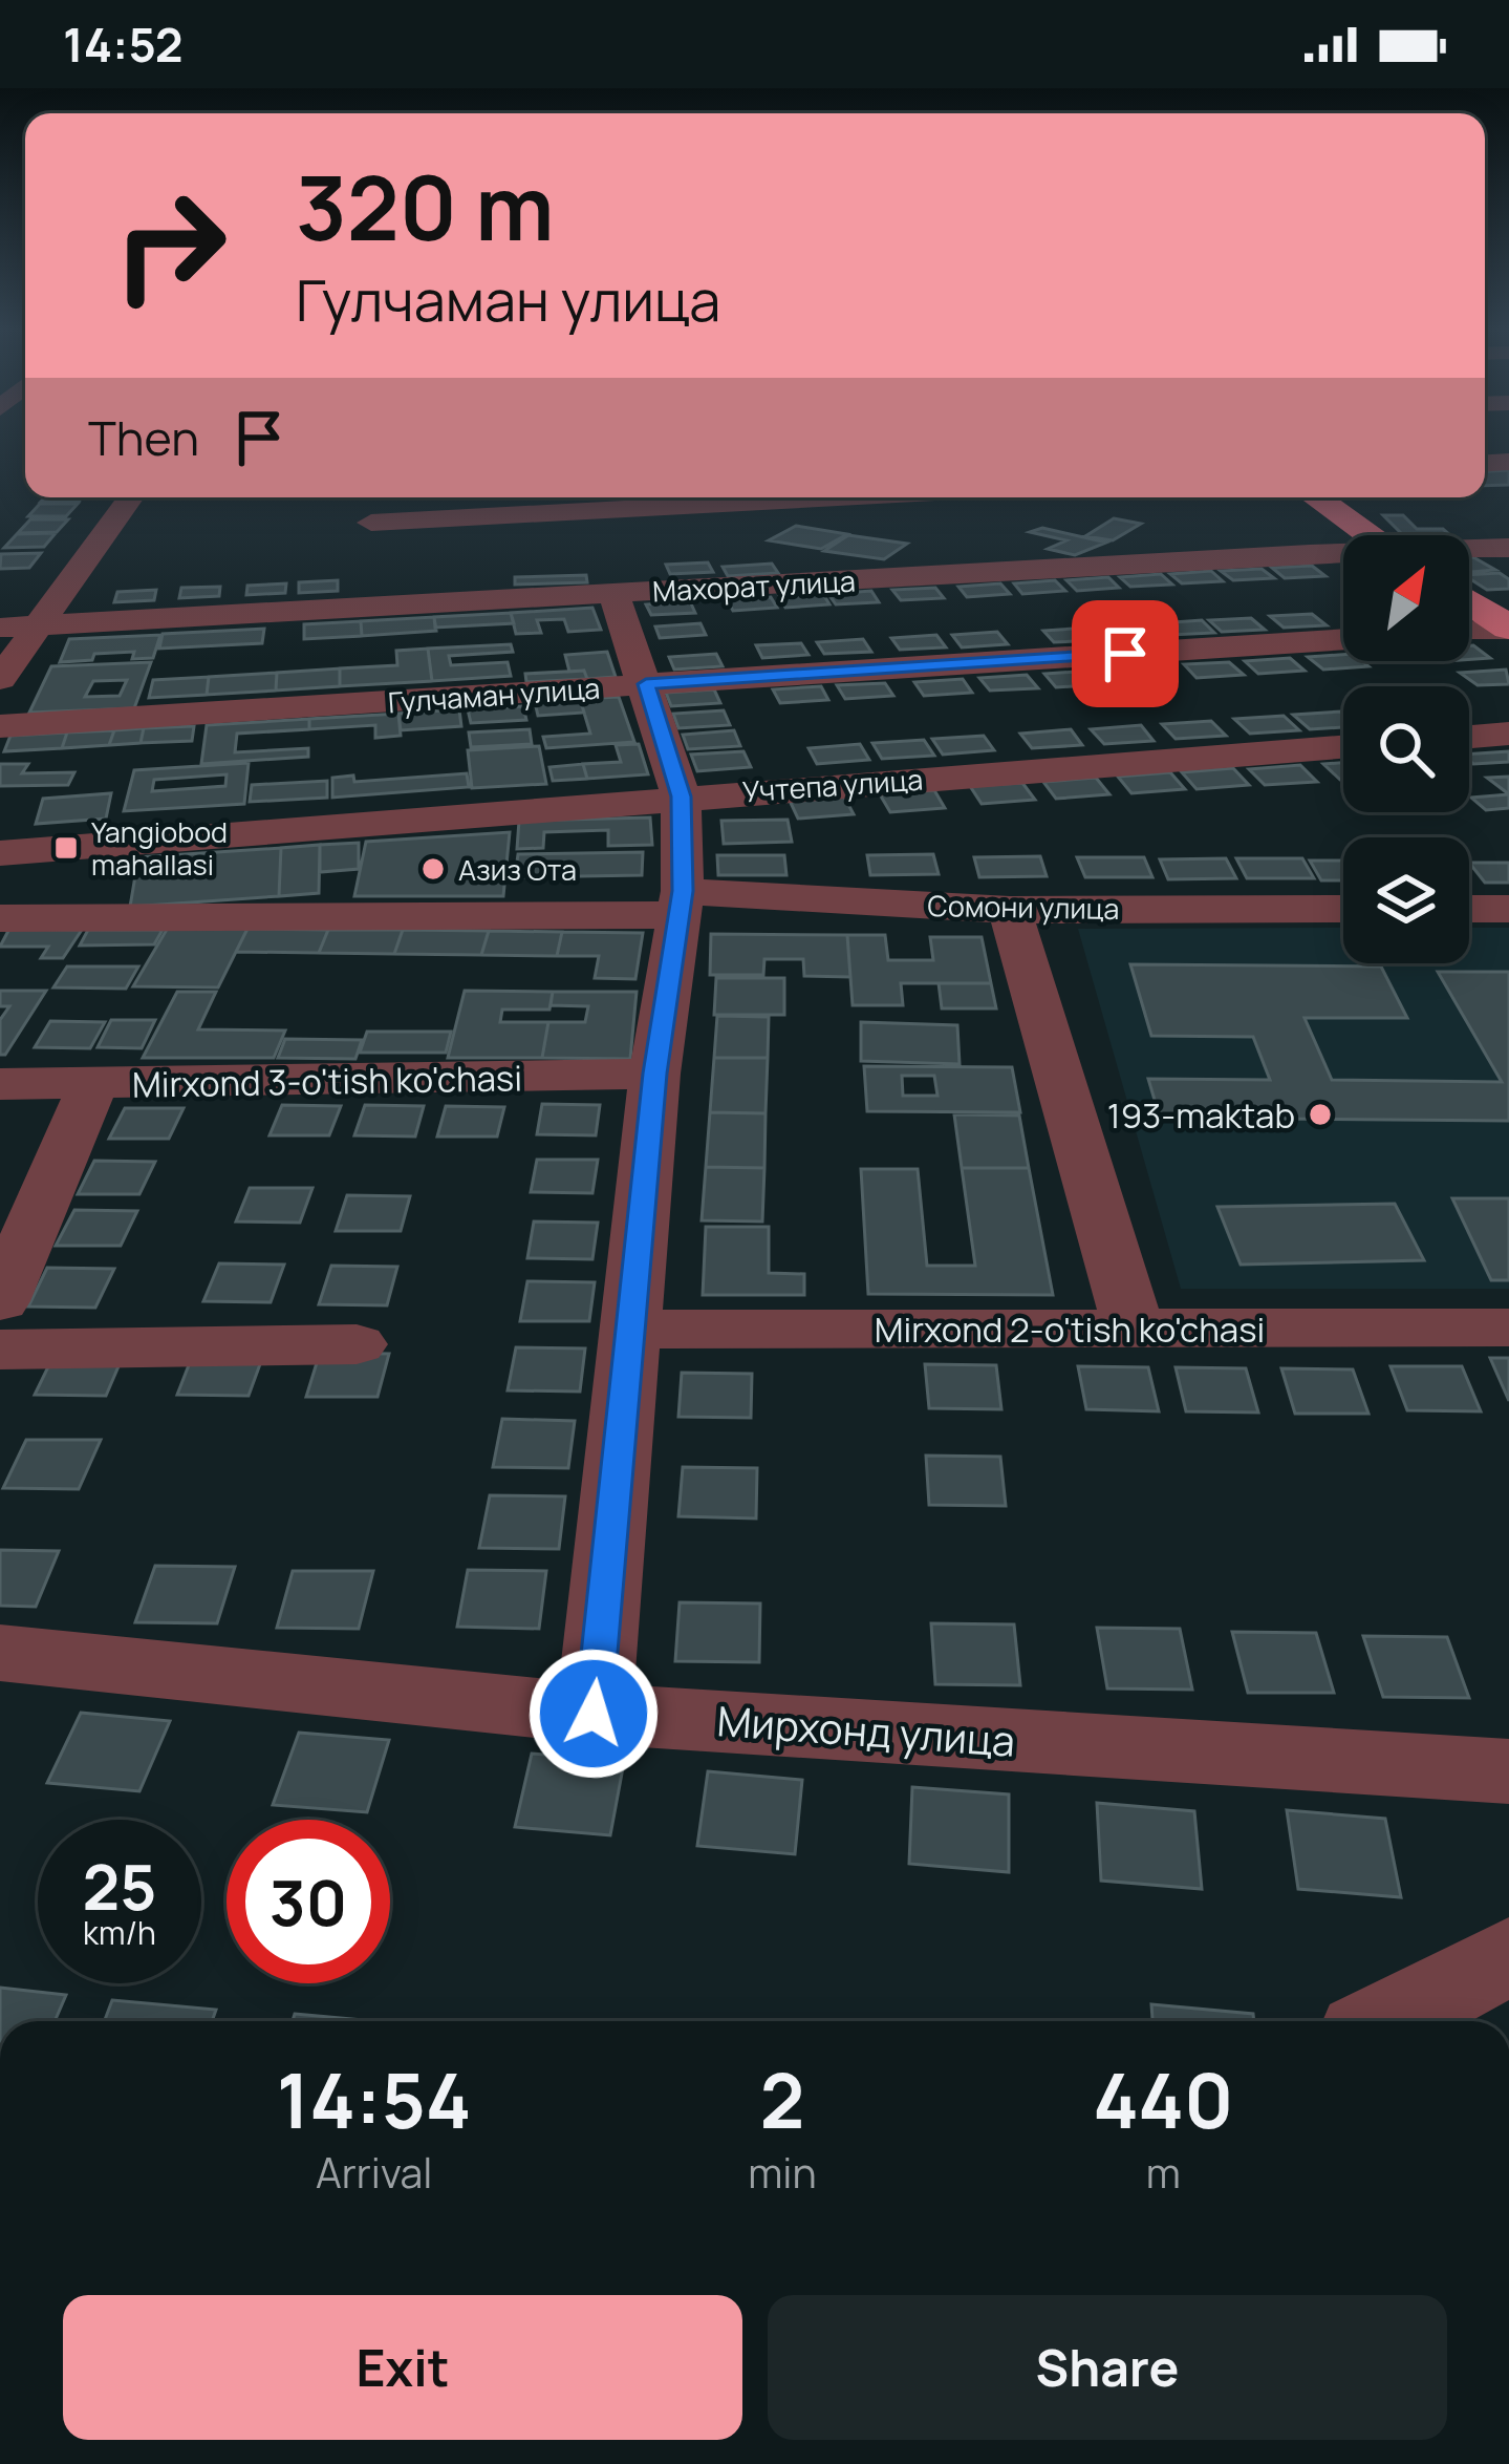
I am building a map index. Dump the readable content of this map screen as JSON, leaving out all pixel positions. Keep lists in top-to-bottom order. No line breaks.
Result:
{"streets":{"street":["Махорат улица","Гулчаман улица","Учтепа улица","Сомони улица","Mirxond 3-o'tish ko'chasi","Mirxond 2-o'tish ko'chasi","Мирхонд улица"]},"places":{"transit":["Yangiobod mahallasi"],"other":["Азиз Ота","193-maktab"]},"north":"top right","page":{"status":"14:52","turn":["320 m","Гулчаман улица"],"then":"Then","speed":"25 km/h","limit":"30","eta":["14:54","Arrival","2","min","440","m"],"buttons":["Exit","Share"]}}
